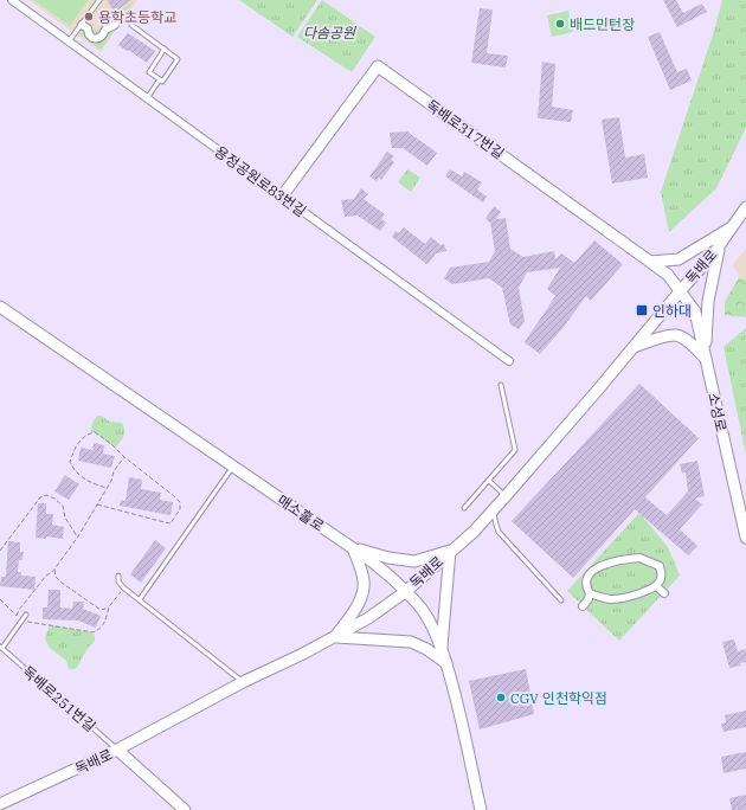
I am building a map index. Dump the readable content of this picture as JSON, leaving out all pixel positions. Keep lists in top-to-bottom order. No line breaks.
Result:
{"streets":{"main road":["독배로317번길","독배로","소성로","매소홀로"],"street":["용정공원로83번길"],"lane":["독배로251번길"]},"crossings":[["독배로317번길","용정공원로83번길"],["독배로317번길","독배로"],["독배로317번길","소성로"],["독배로","소성로"],["독배로","매소홀로"],["독배로","독배로251번길"]],"parks":["다솜공원"],"places":{"other":["용학초등학교","배드민턴장","CGV 인천학익점"],"transit":["인하대"]}}
